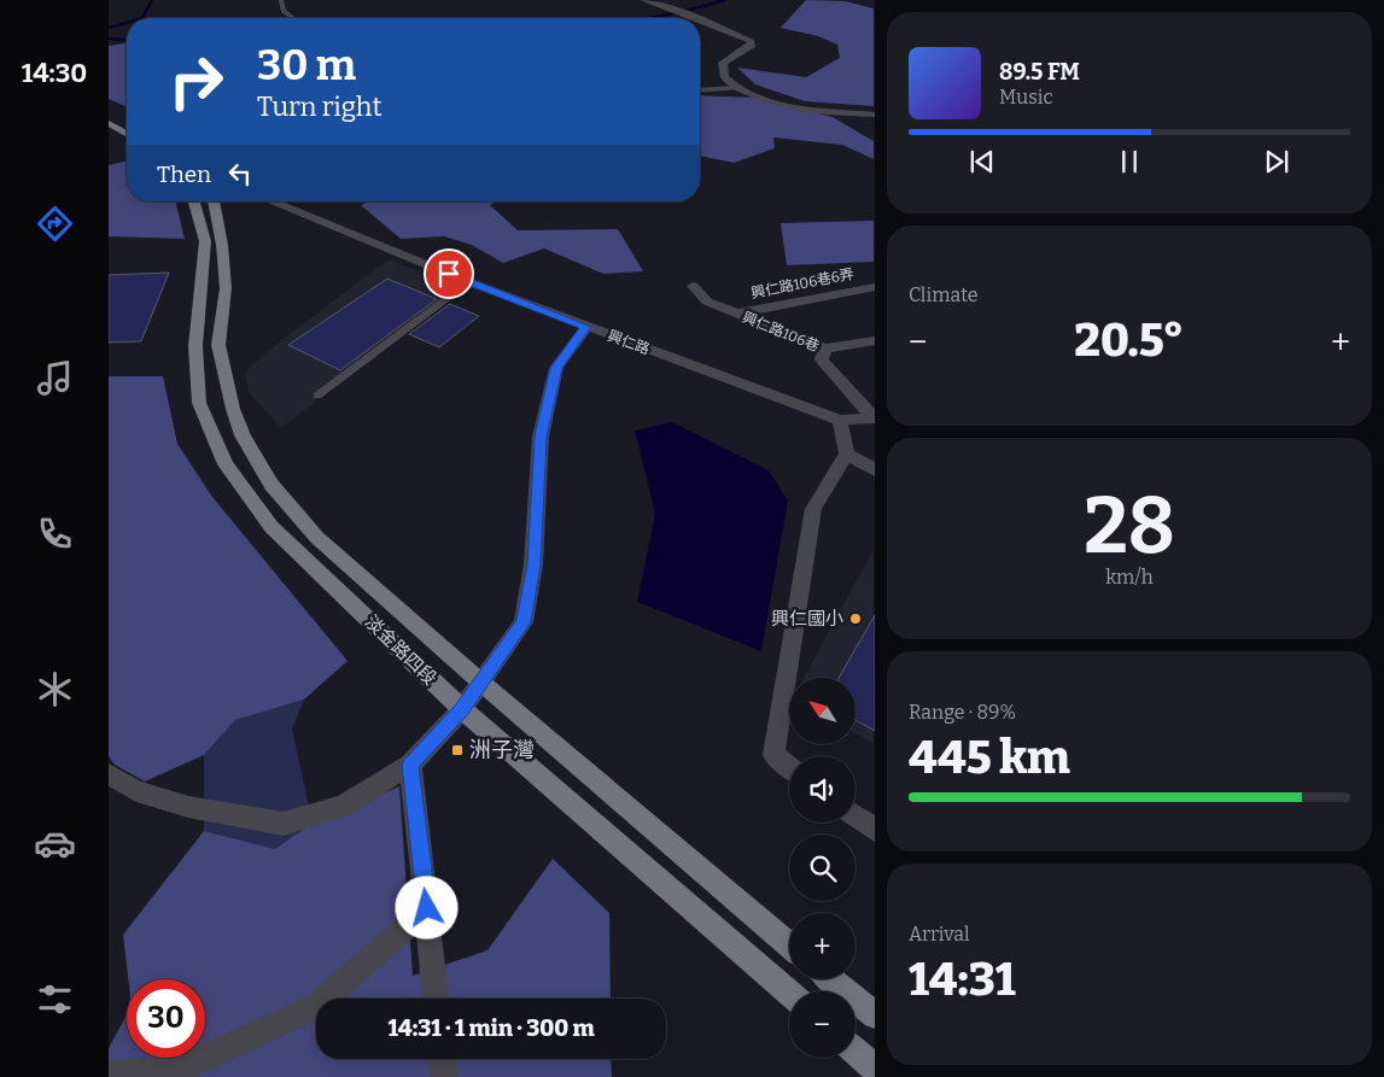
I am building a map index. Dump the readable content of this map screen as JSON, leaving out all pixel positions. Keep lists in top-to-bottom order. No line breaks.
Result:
{"streets":{"main road":["淡金路四段"],"street":["興仁路106巷6弄","興仁路106巷","興仁路"]},"crossings":[["興仁路106巷6弄","興仁路106巷"],["興仁路106巷","興仁路"]],"places":{"other":["興仁國小"],"transit":["洲子灣"]},"north":"top left","page":{"tabs":"14:30","turn":["30 m","Turn right"],"song":["89.5 FM","Music"],"then":"Then","tile":["Climate",["28","km/h"],["Range · 89%","445 km"],["Arrival","14:31"]],"heat":["−","20.5°","+"],"map_buttons":["+","−"],"limit":"30","trip":"14:31 · 1 min · 300 m"}}
